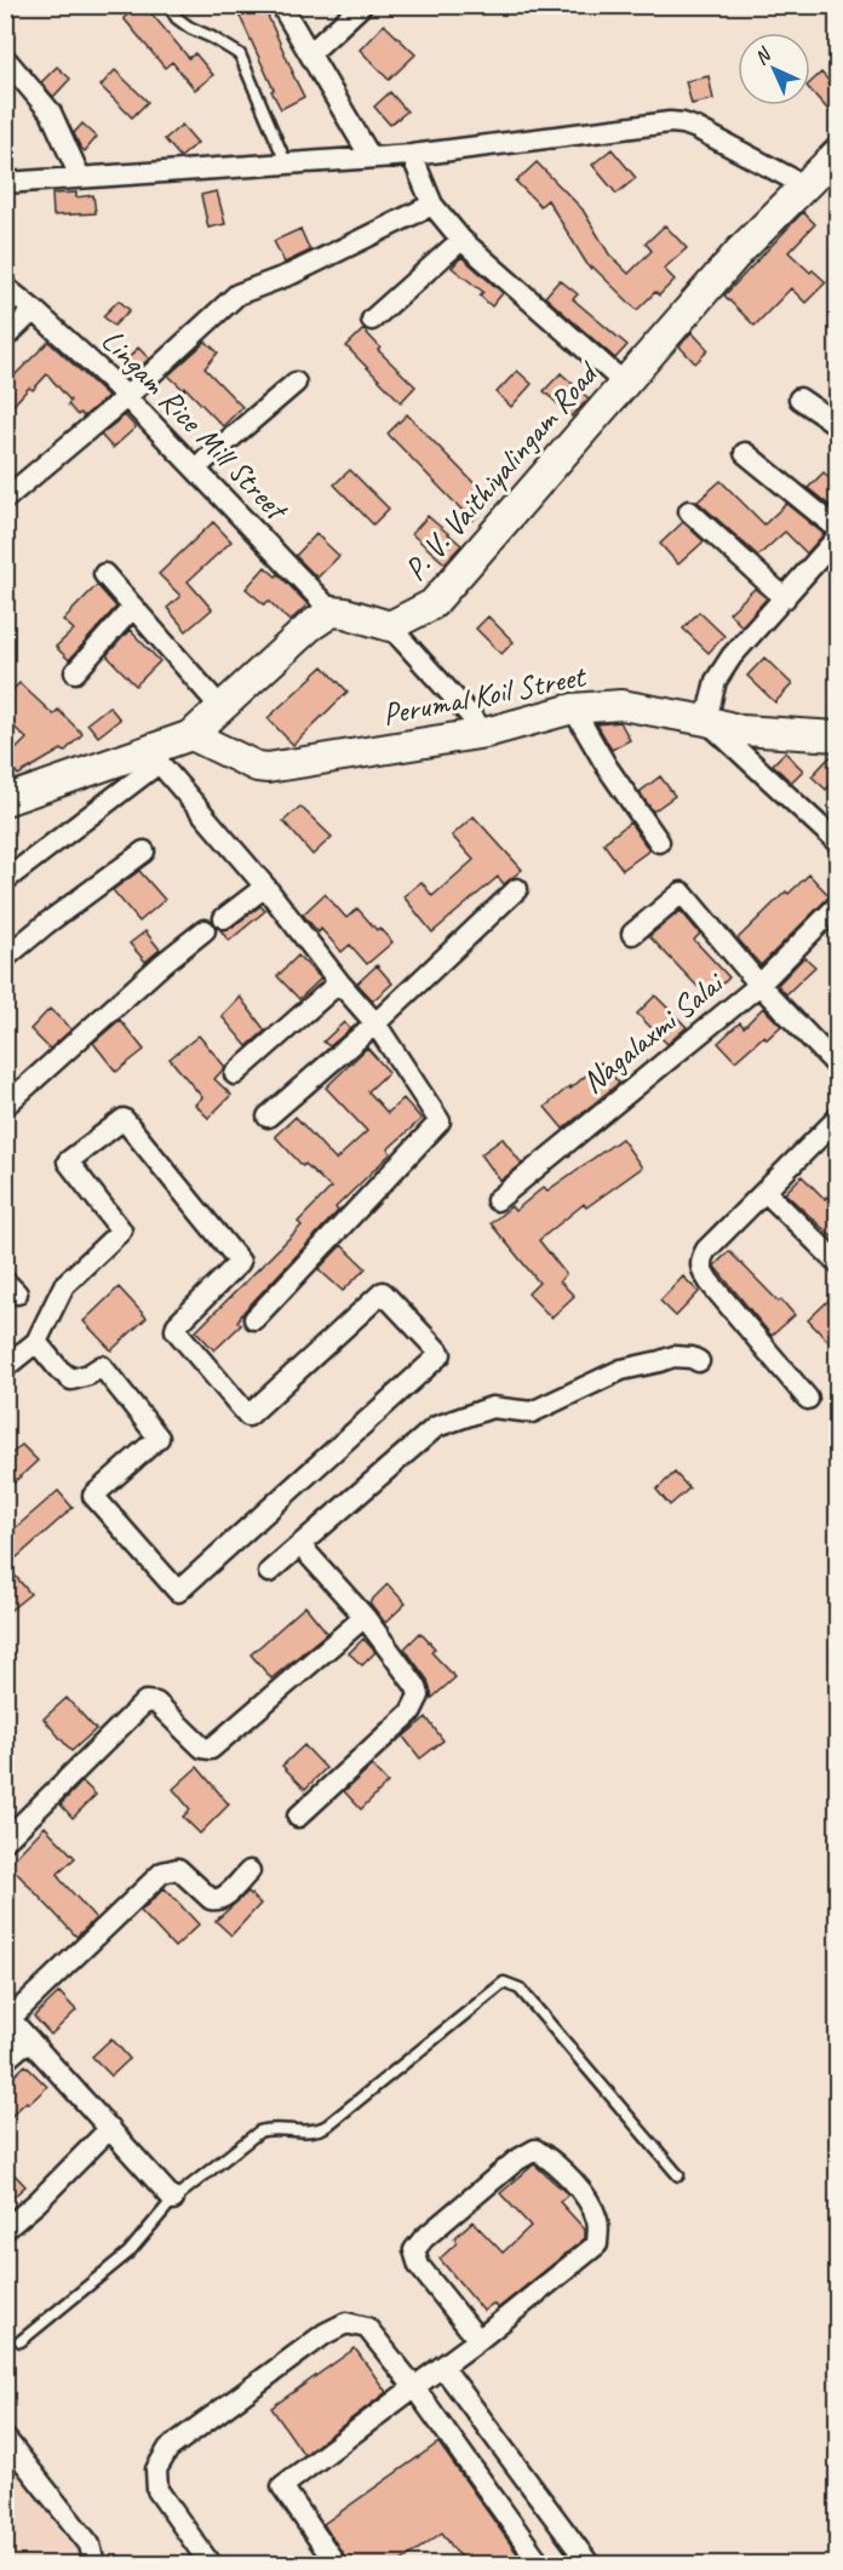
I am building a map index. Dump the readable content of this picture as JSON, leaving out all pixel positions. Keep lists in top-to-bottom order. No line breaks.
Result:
{"streets":{"street":["Lingam Rice Mill Street","P. V. Vaithiyalingam Road","Perumal Koil Street","Nagalaxmi Salai"]},"north":"top left"}
